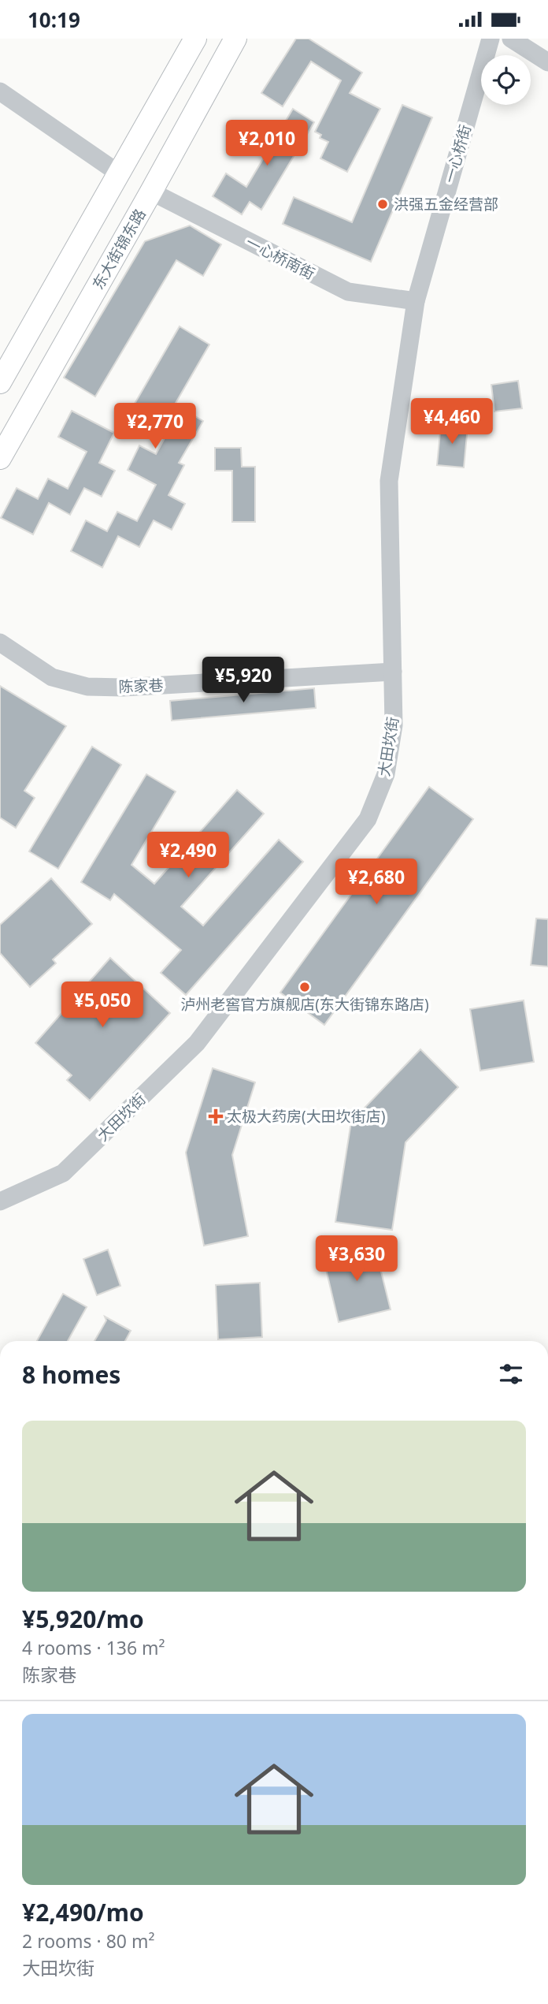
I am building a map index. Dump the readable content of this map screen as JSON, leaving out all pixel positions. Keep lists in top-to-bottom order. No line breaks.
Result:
{"streets":{"main road":["东大街锦东路"],"street":["一心桥街","一心桥南街","陈家巷","大田坎街"]},"crossings":[["一心桥街","一心桥南街"],["一心桥街","大田坎街"],["东大街锦东路","一心桥南街"],["一心桥南街","大田坎街"],["陈家巷","大田坎街"]],"places":{"other":["洪强五金经营部","泸州老窖官方旗舰店(东大街锦东路店)"],"health":["太极大药房(大田坎街店)"]},"page":{"status":"10:19","price":["¥2,010","¥4,460","¥2,770","¥5,920","¥2,490","¥2,680","¥5,050","¥3,630"],"heading":"8 homes","list":[{"name":"¥5,920/mo","note":"4 rooms · 136 m² · 陈家巷"},{"name":"¥2,490/mo","note":"2 rooms · 80 m² · 大田坎街"}]}}
